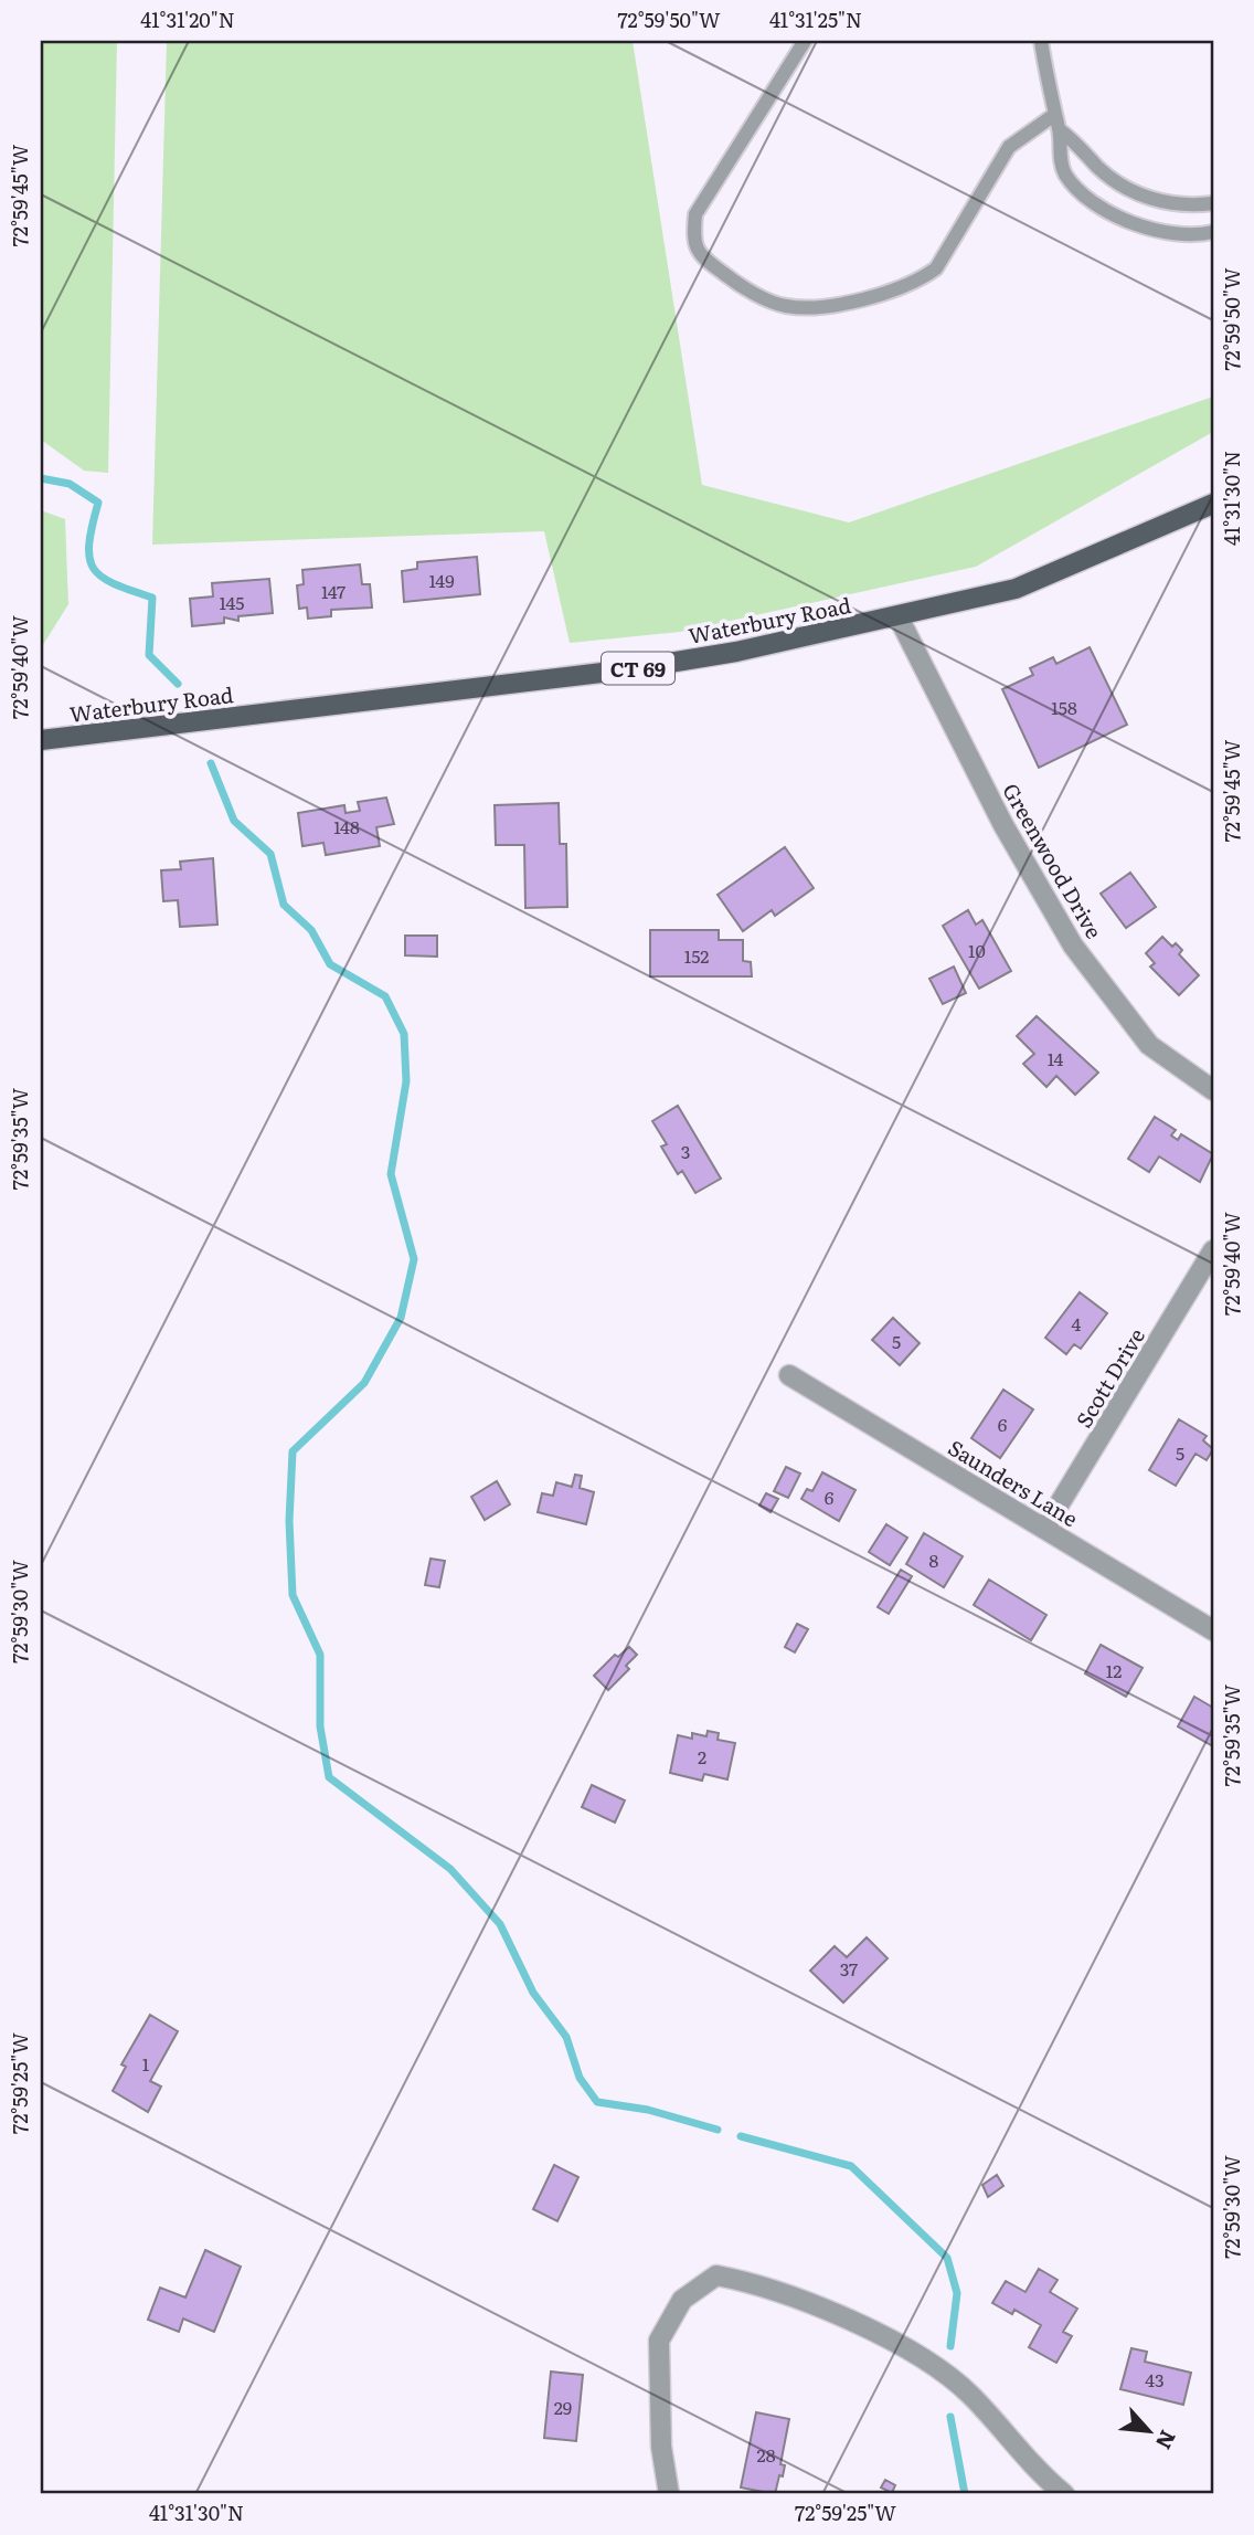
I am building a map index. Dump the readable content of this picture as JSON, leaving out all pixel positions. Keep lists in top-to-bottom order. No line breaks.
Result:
{"streets":{"main road":["Waterbury Road","CT 69"],"street":["Greenwood Drive","Scott Drive","Saunders Lane"]},"crossings":[["Waterbury Road","Greenwood Drive"],["Scott Drive","Saunders Lane"]],"house_numbers":["149","147","145","158","148","10","152","14","3","4","5","6","5","6","8","12","2","37","1","43","29","28"],"north":"bottom right","coordinates":["41°31'20\"N","72°59'50\"W","41°31'25\"N","72°59'45\"W","41°31'30\"N","72°59'40\"W","72°59'35\"W","72°59'30\"W","72°59'25\"W"]}
